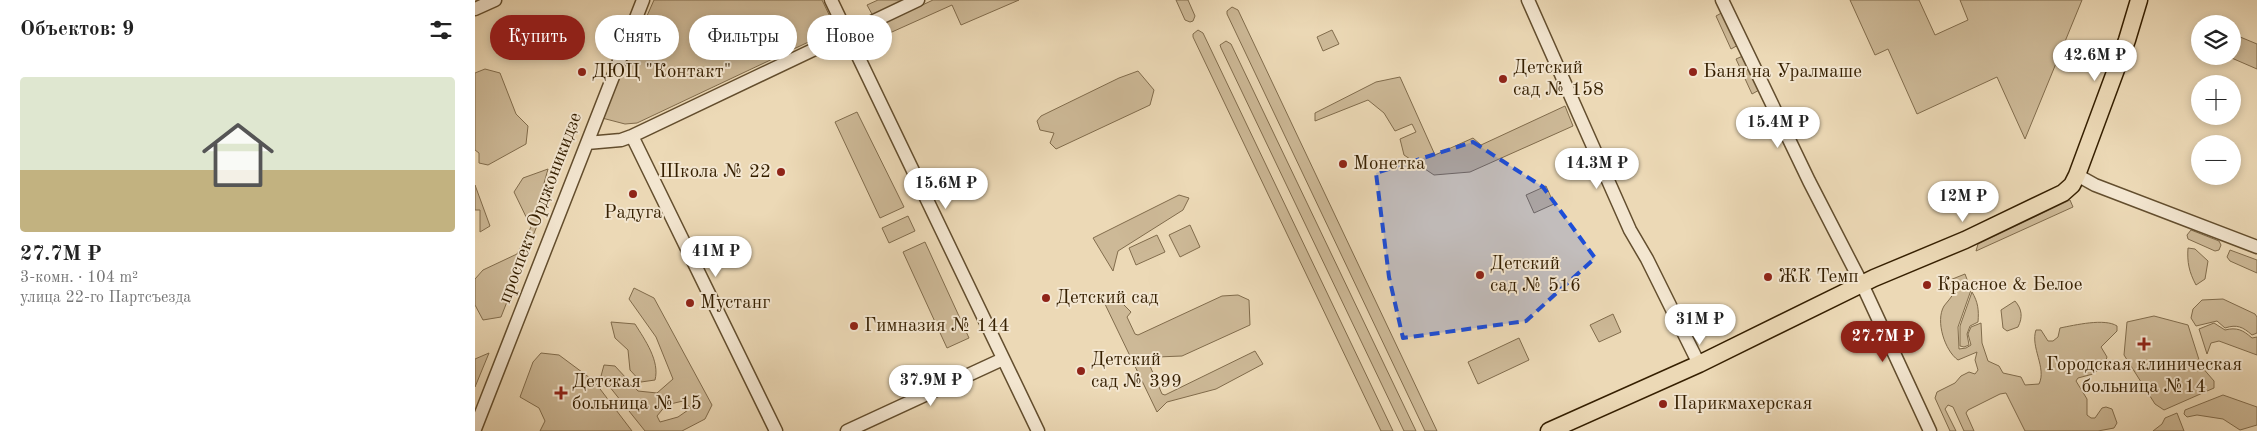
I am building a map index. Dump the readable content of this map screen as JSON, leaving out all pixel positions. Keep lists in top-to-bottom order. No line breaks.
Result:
{"streets":{"street":["проспект Орджоникидзе"]},"places":{"other":["ДЮЦ \"Контакт\"","Баня на Уралмаше","Детский сад № 158","Монетка","Школа № 22","Радуга","Детский сад № 516","ЖК Темп","Красное & Белое","Детский сад","Мустанг","Гимназия № 144","Детский сад № 399","Парикмахерская"],"health":["Городская клиническая больница №14","Детская больница № 15"]},"page":{"heading":"Объектов: 9","map_buttons":["+","−"],"chip":["Купить","Снять","Фильтры","Новое"],"price":["42.6M ₽","15.4M ₽","14.3M ₽","15.6M ₽","12M ₽","41M ₽","31M ₽","27.7M ₽","37.9M ₽"],"list":[{"name":"27.7M ₽","note":"3-комн. · 104 m² · улица 22-го Партсъезда"}]}}
